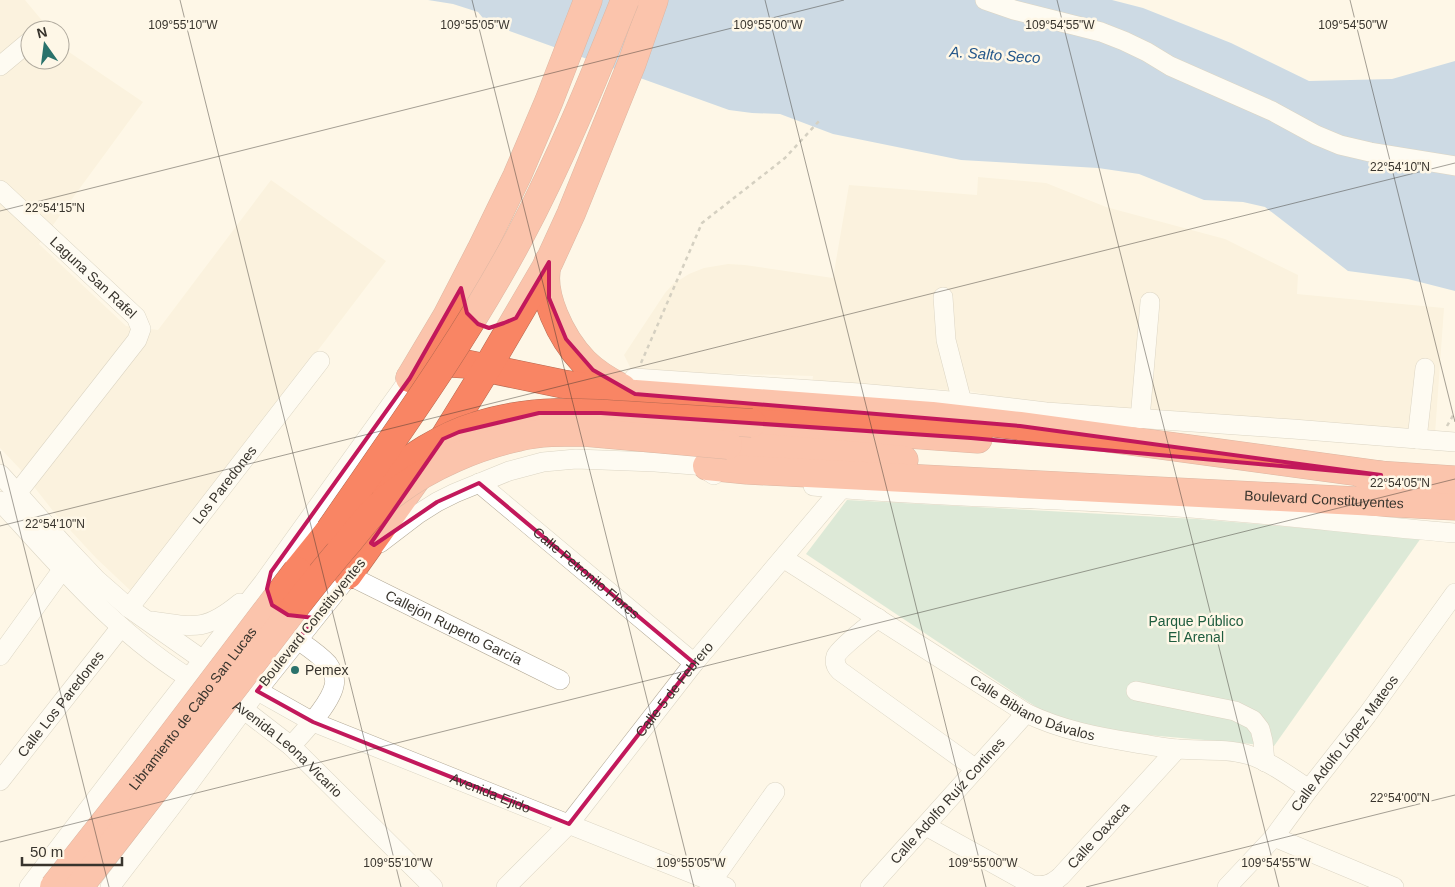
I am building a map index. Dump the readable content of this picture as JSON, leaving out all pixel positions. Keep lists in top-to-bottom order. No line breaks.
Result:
{"streets":{"highway":["Boulevard Constituyentes","Libramiento de Cabo San Lucas"],"street":["Laguna San Rafel","Los Paredones","Calle Petronilo Flores","Callejón Ruperto García","Calle 5 de Febrero","Calle Los Paredones","Calle Bibiano Dávalos","Calle Adolfo López Mateos","Avenida Leona Vicario","Avenida Ejido","Calle Adolfo Ruíz Cortines","Calle Oaxaca"]},"crossings":[["Laguna San Rafel","Avenida Leona Vicario"],["Los Paredones","Avenida Leona Vicario"],["Boulevard Constituyentes","Calle Petronilo Flores"],["Boulevard Constituyentes","Callejón Ruperto García"],["Boulevard Constituyentes","Avenida Leona Vicario"],["Boulevard Constituyentes","Avenida Ejido"],["Calle Petronilo Flores","Calle 5 de Febrero"],["Calle 5 de Febrero","Calle Bibiano Dávalos"],["Calle 5 de Febrero","Avenida Ejido"],["Calle Los Paredones","Avenida Leona Vicario"],["Calle Bibiano Dávalos","Calle Adolfo López Mateos"],["Calle Bibiano Dávalos","Calle Adolfo Ruíz Cortines"],["Calle Bibiano Dávalos","Calle Oaxaca"],["Avenida Leona Vicario","Avenida Ejido"],["Calle Adolfo Ruíz Cortines","Calle Oaxaca"]],"water":["A. Salto Seco"],"parks":["Parque Público El Arenal"],"places":["Pemex"],"scale_bar":"50 m","north":"top","coordinates":["109°55'10\"W","109°55'05\"W","109°55'00\"W","109°54'55\"W","109°54'50\"W","22°54'10\"N","22°54'15\"N","22°54'05\"N","22°54'00\"N"]}
